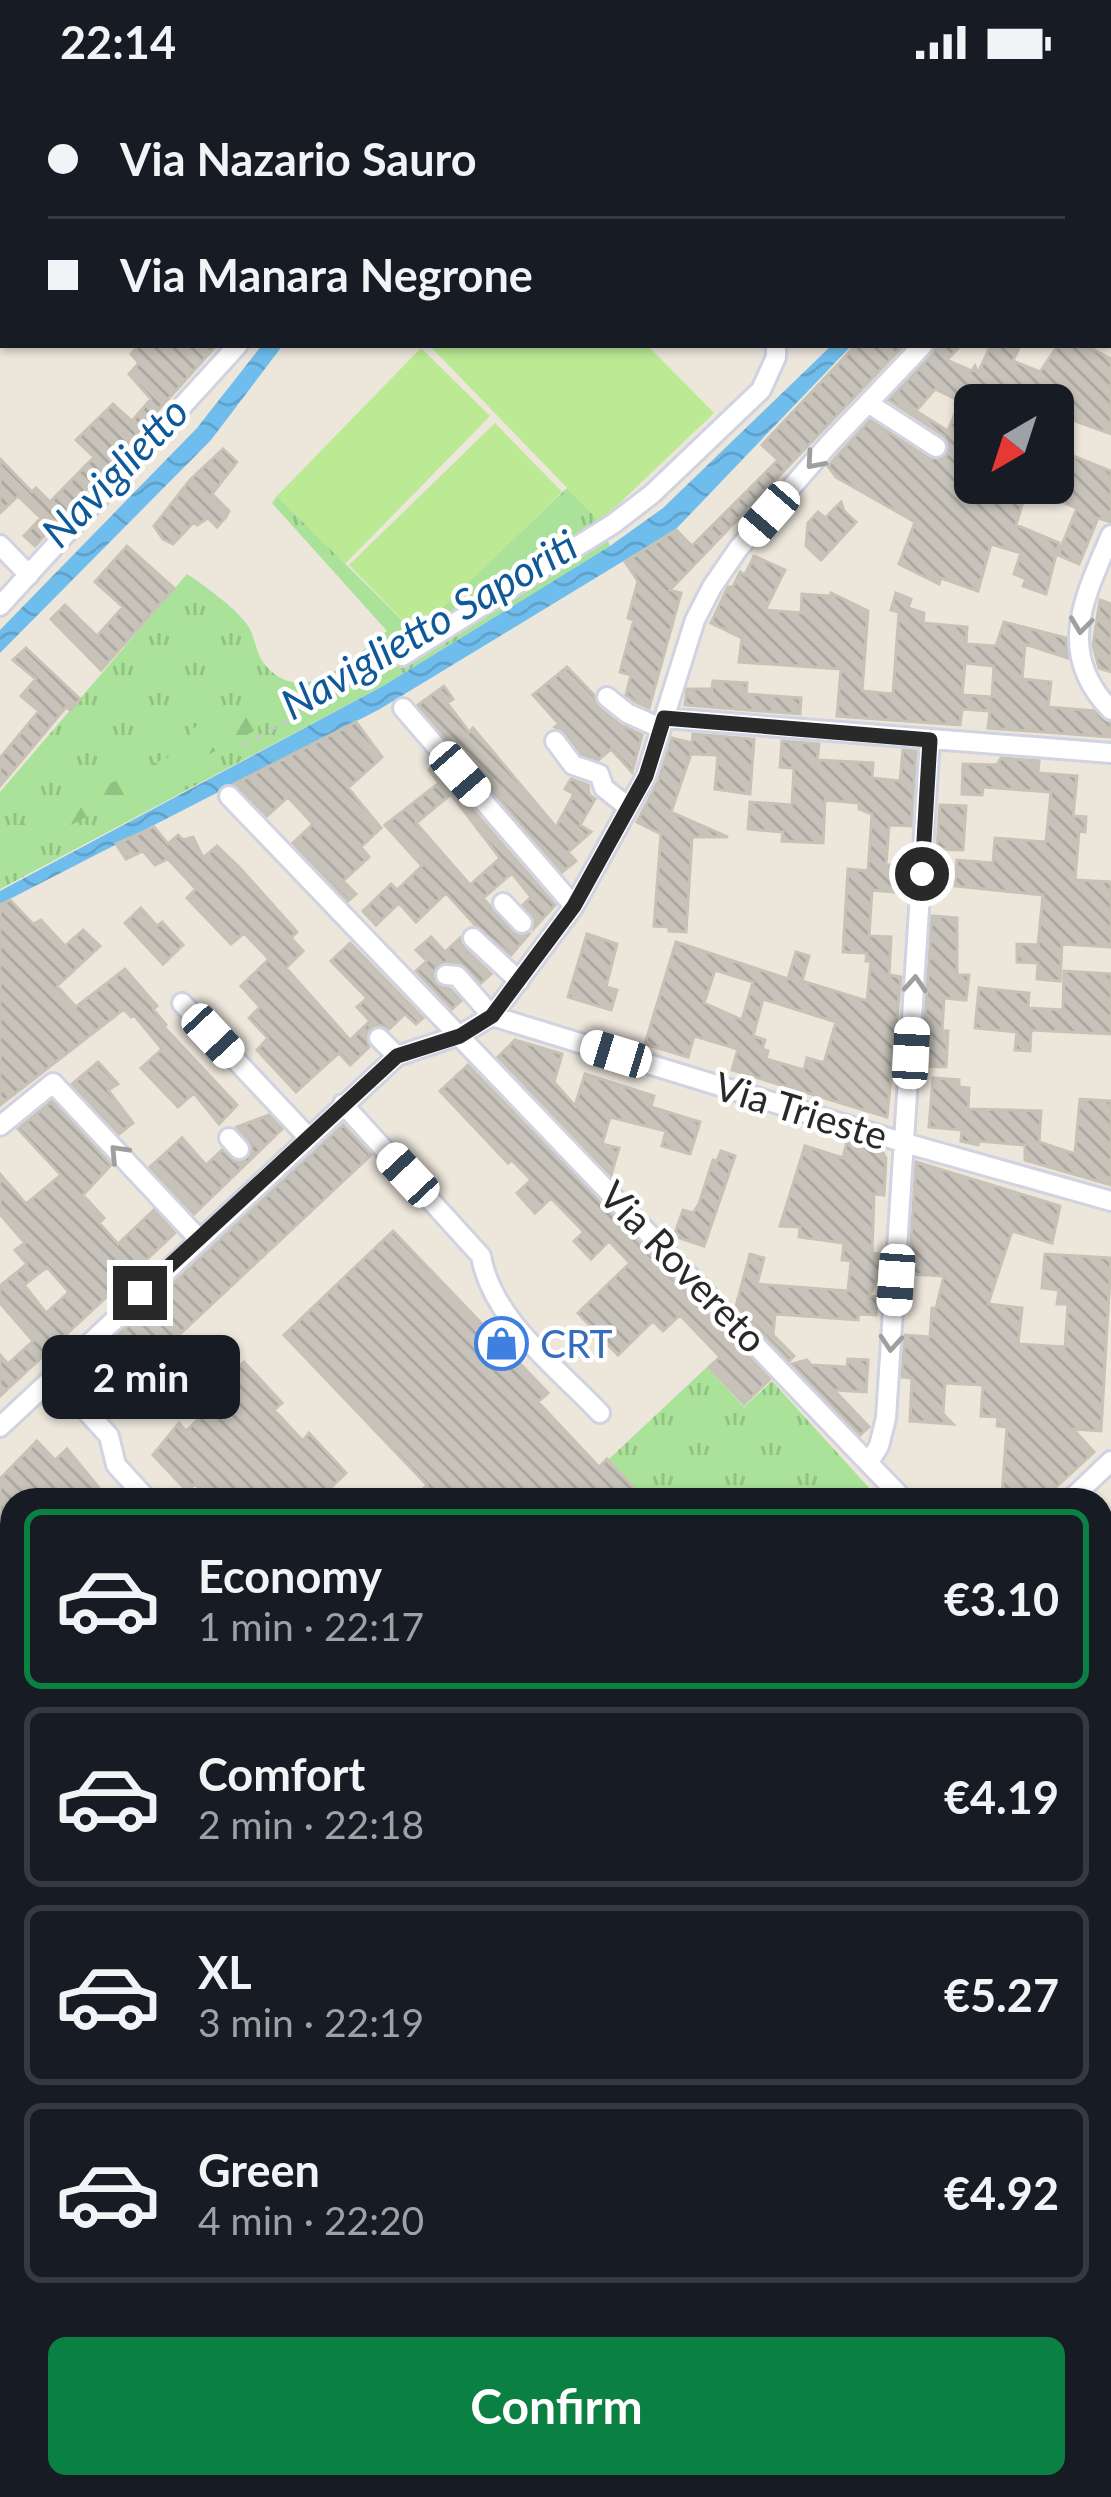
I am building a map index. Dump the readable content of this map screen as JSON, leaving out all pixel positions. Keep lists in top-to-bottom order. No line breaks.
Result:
{"streets":{"street":["Via Trieste","Via Rovereto"]},"water":["Naviglietto","Naviglietto Saporiti"],"places":{"shop":["CRT"]},"north":"bottom left","page":{"status":"22:14","banner":["Via Nazario Sauro","Via Manara Negrone"],"bubble":"2 min","list":[{"name":"Economy","note":"1 min · 22:17","value":"€3.10"},{"name":"Comfort","note":"2 min · 22:18","value":"€4.19"},{"name":"XL","note":"3 min · 22:19","value":"€5.27"},{"name":"Green","note":"4 min · 22:20","value":"€4.92"}],"buttons":"Confirm"}}
